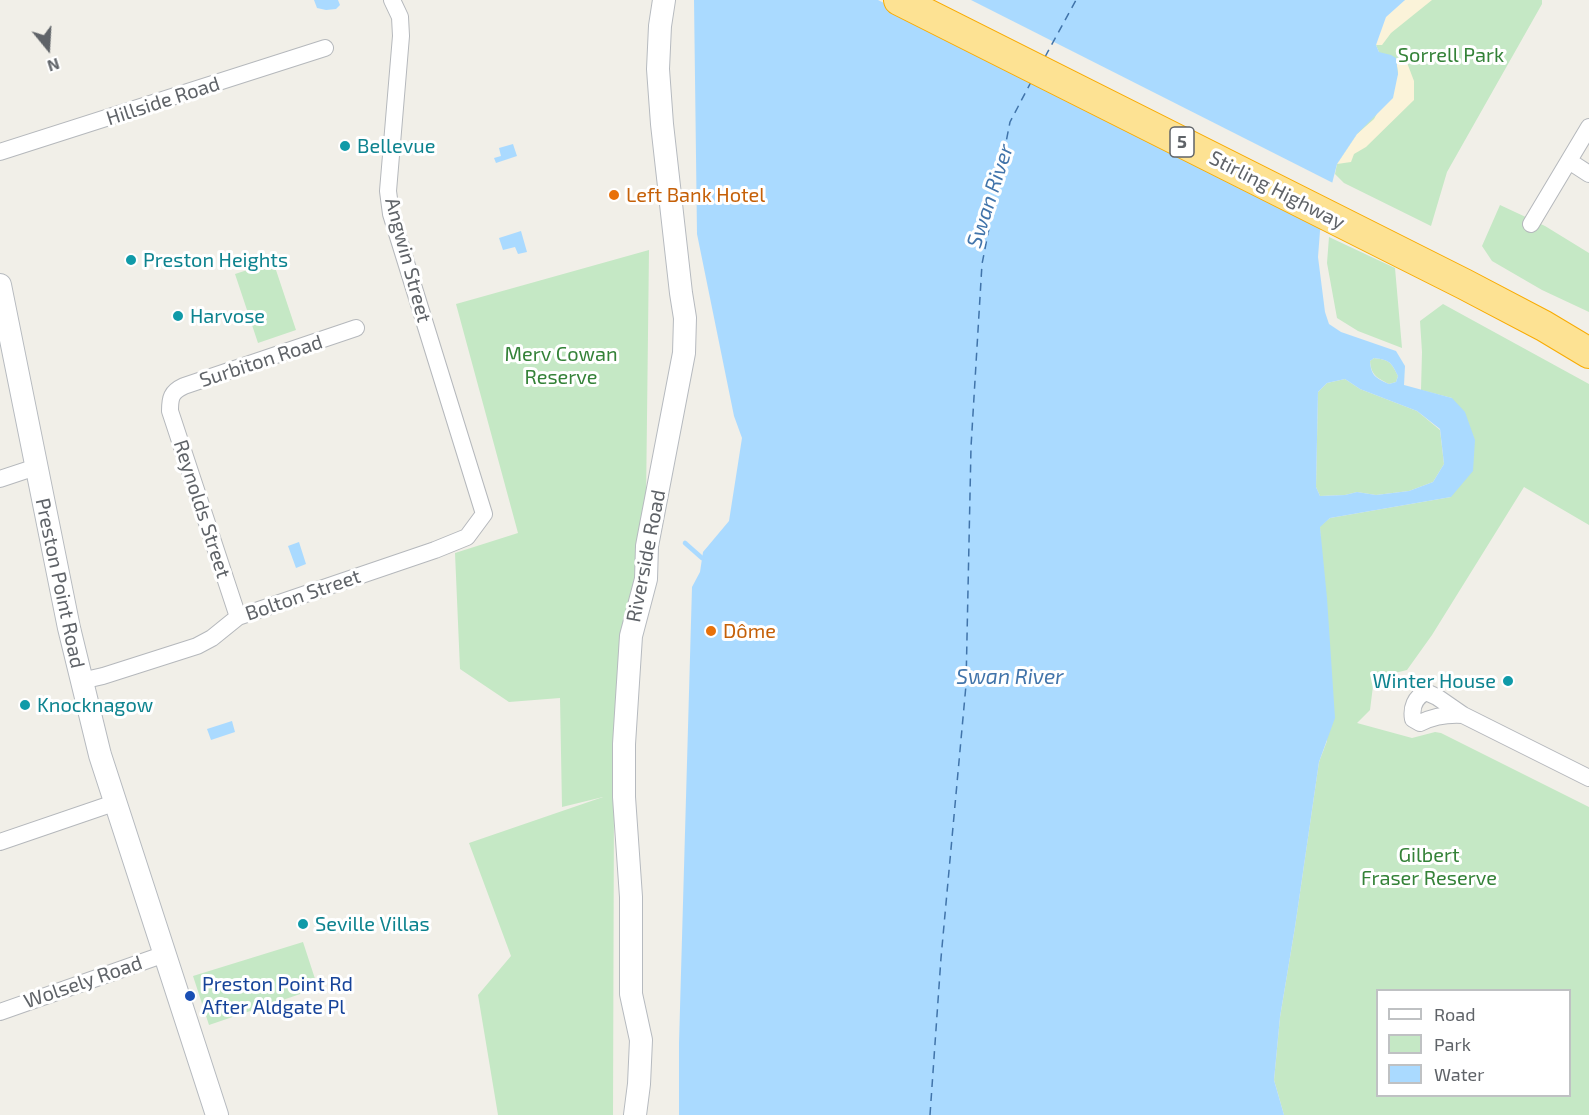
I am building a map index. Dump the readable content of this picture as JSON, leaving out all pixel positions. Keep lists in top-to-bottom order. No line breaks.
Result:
{"streets":{"highway":["5","Stirling Highway"],"street":["Hillside Road","Angwin Street","Surbiton Road","Reynolds Street","Riverside Road","Preston Point Road","Bolton Street","Wolsely Road"]},"crossings":[["Angwin Street","Bolton Street"],["Surbiton Road","Reynolds Street"],["Reynolds Street","Bolton Street"],["Preston Point Road","Bolton Street"],["Preston Point Road","Wolsely Road"]],"water":["Swan River"],"parks":["Sorrell Park","Merv Cowan Reserve","Gilbert Fraser Reserve"],"places":["Bellevue","Left Bank Hotel","Preston Heights","Harvose","Dôme","Winter House","Knocknagow","Seville Villas","Preston Point Rd After Aldgate Pl"],"legend":["Road","Park","Water"],"north":"bottom"}
